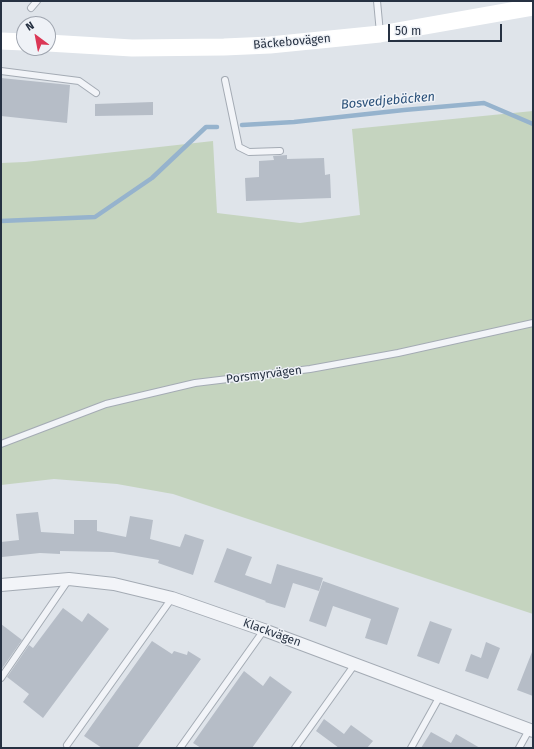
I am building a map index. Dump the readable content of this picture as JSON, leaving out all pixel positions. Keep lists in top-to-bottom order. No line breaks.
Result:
{"streets":{"street":["Bäckebovägen","Klackvägen"],"lane":["Porsmyrvägen"]},"water":["Bosvedjebäcken"],"scale_bar":"50 m","north":"top left"}
